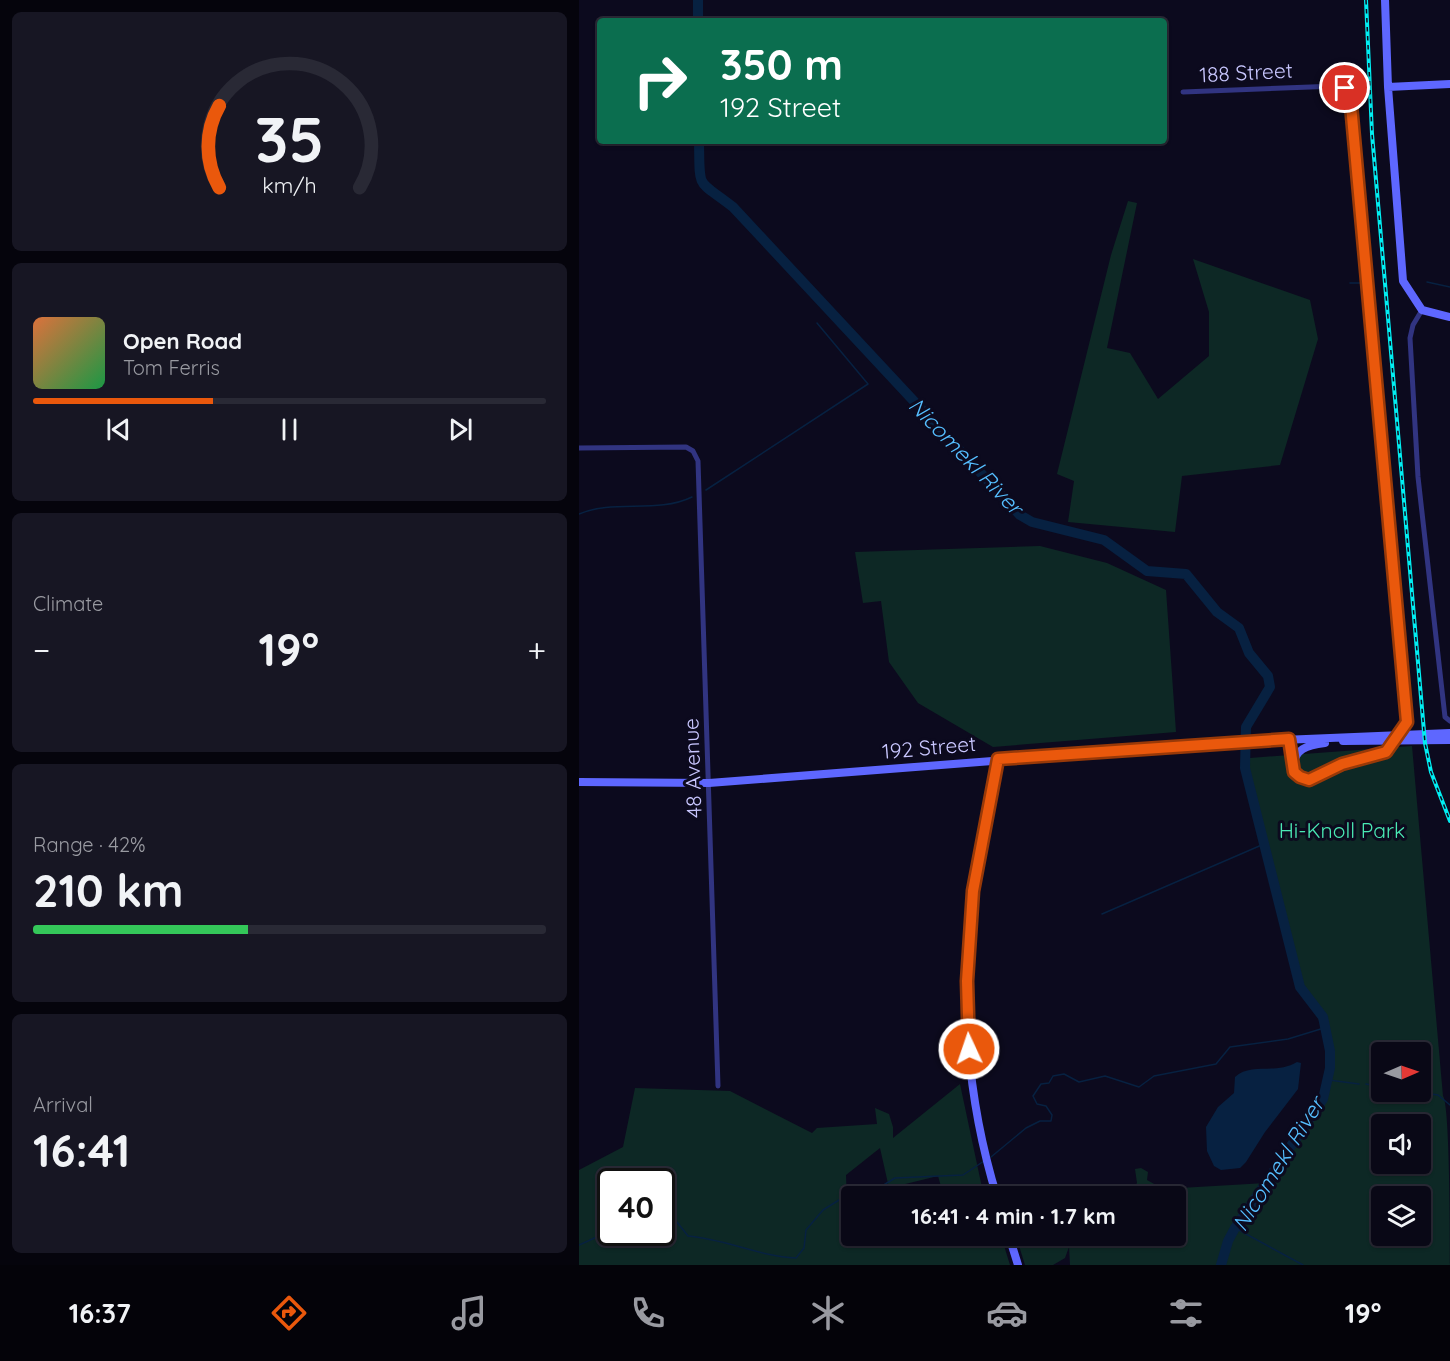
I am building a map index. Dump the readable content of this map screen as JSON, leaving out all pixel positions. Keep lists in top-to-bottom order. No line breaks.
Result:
{"streets":{"main road":["192 Street"],"street":["188 Street","48 Avenue"]},"crossings":[["192 Street","48 Avenue"]],"water":["Nicomekl River"],"parks":["Hi-Knoll Park"],"north":"right","page":{"turn":["350 m","192 Street"],"song":["Open Road","Tom Ferris"],"tile":["Climate",["Range · 42%","210 km"],["Arrival","16:41"]],"heat":["−","19°","+"],"limit":"40","trip":"16:41 · 4 min · 1.7 km","tabs":["16:37","19°"],"gauge":["35","km/h"]}}
